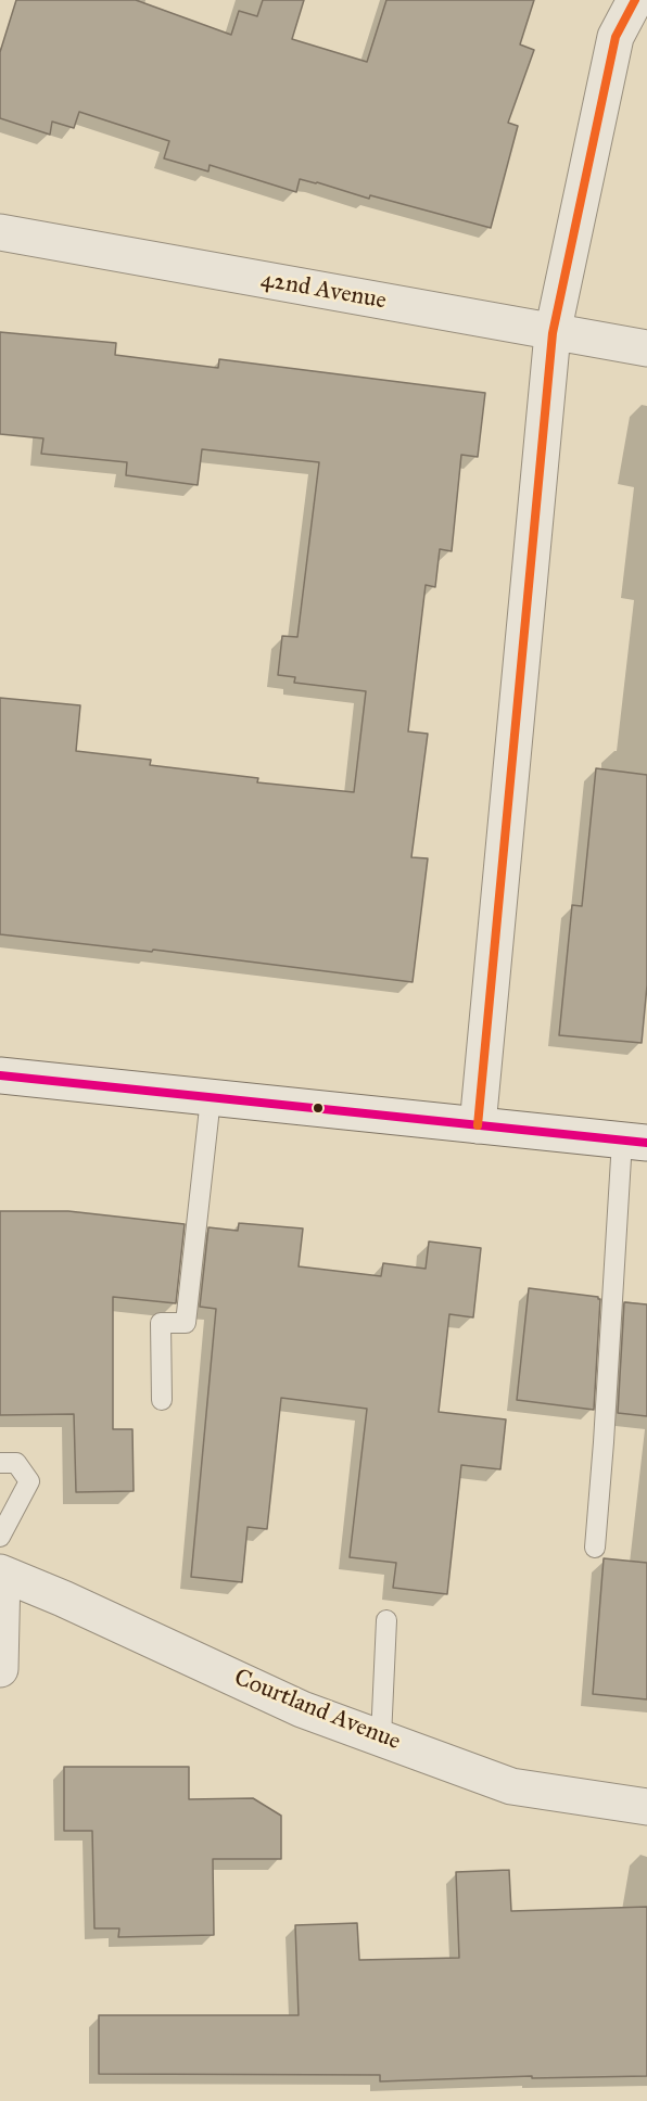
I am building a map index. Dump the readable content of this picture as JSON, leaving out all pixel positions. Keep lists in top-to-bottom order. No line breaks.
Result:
{"streets":{"street":["42nd Avenue","Courtland Avenue"]}}
